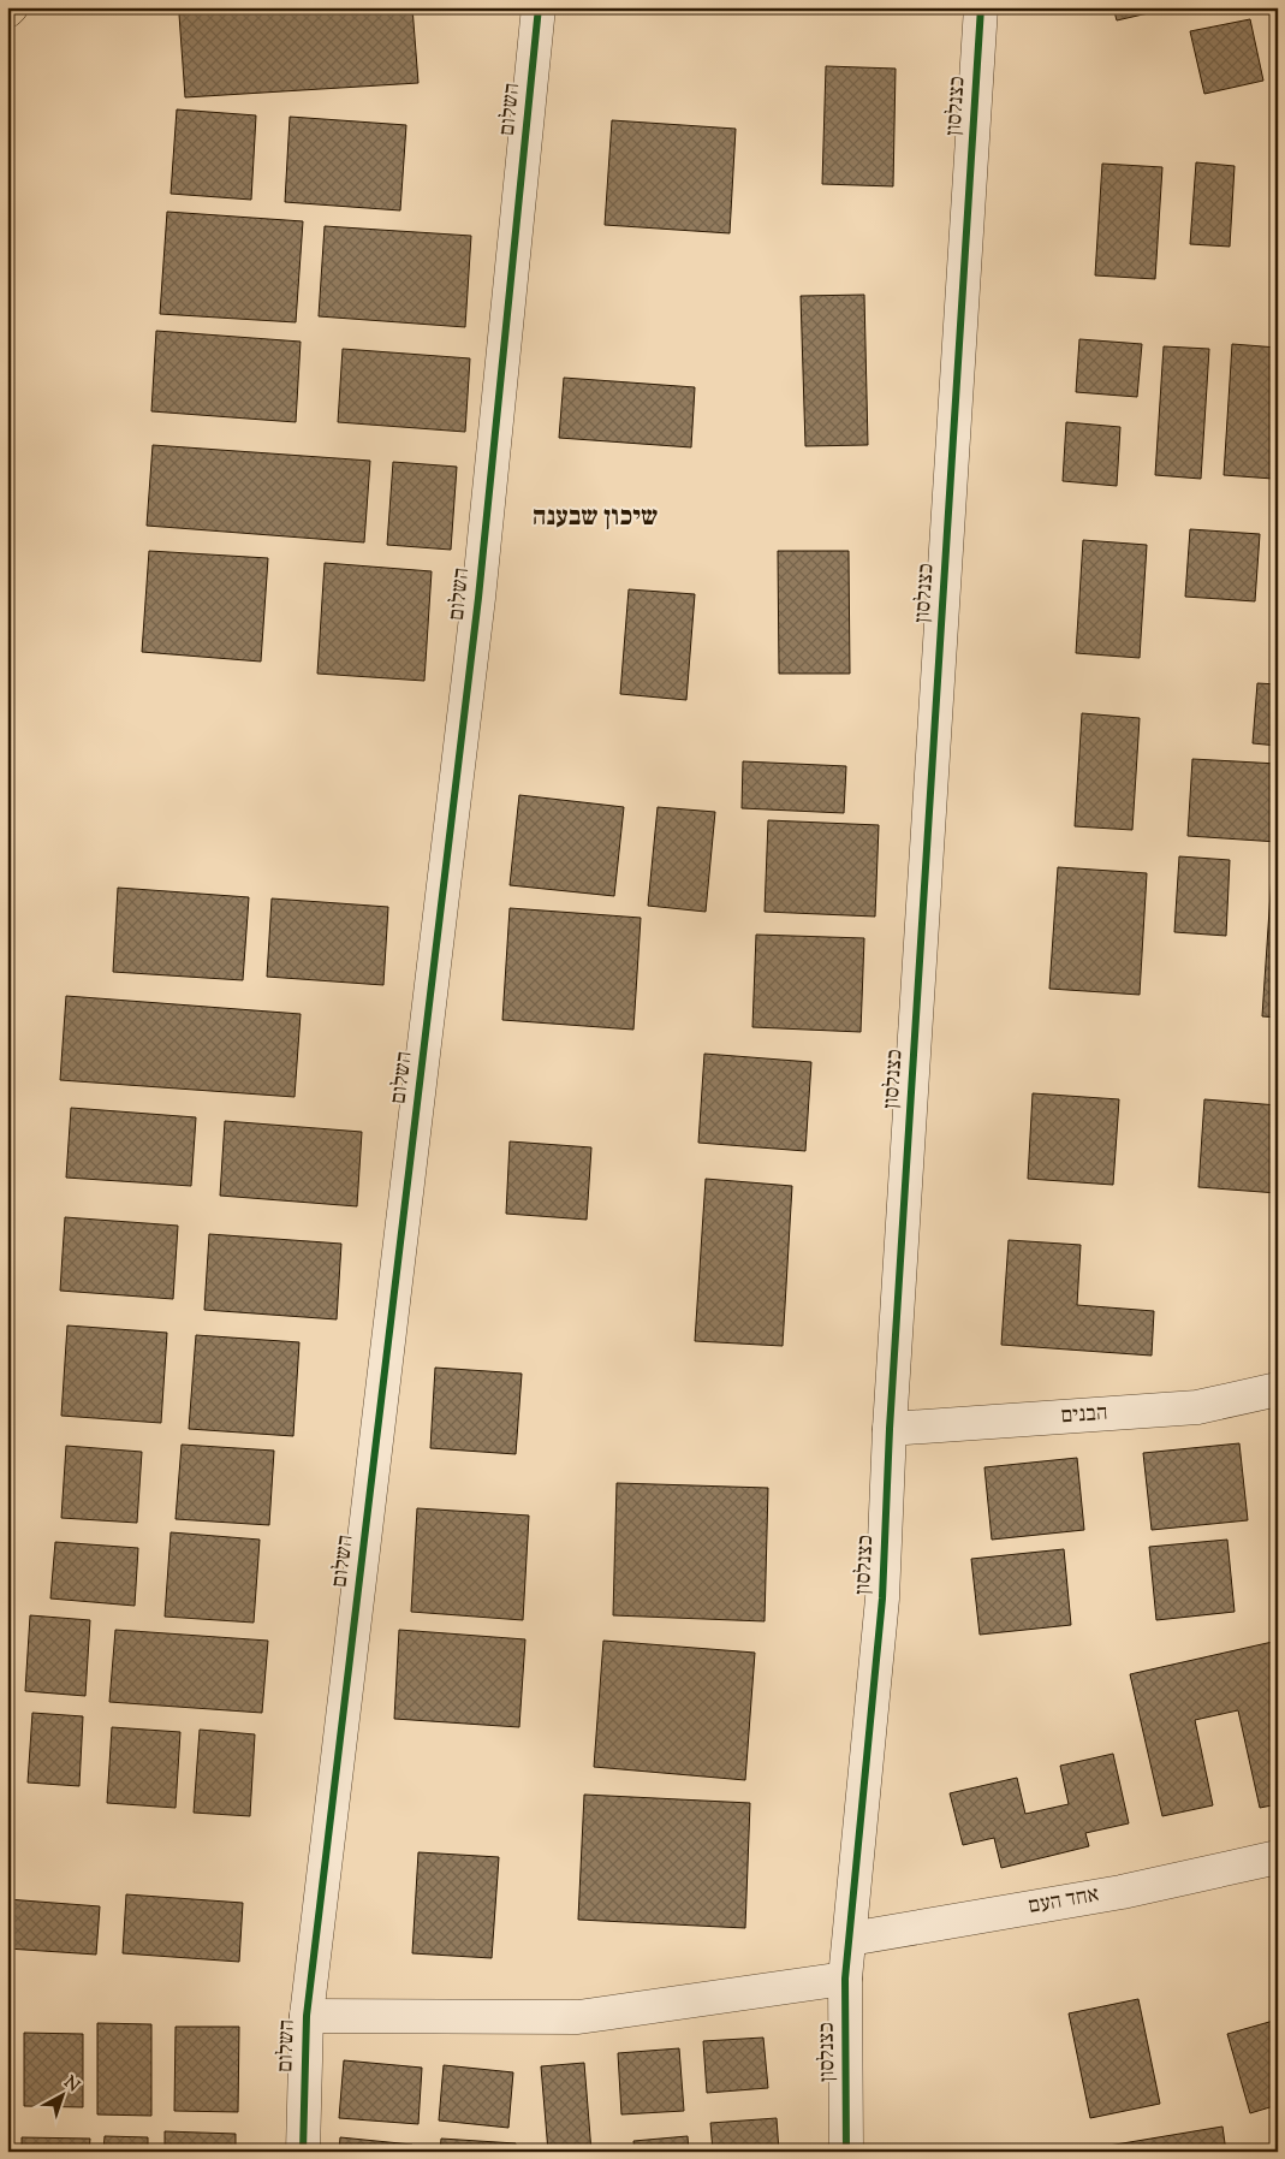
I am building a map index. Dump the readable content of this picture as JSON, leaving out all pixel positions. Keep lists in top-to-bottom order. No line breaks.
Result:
{"streets":{"street":["כצנלסון","השלום","הבנים","אחד העם"]},"crossings":[["כצנלסון","הבנים"],["כצנלסון","אחד העם"]],"districts":["שיכון שבענה"],"north":"top right"}
